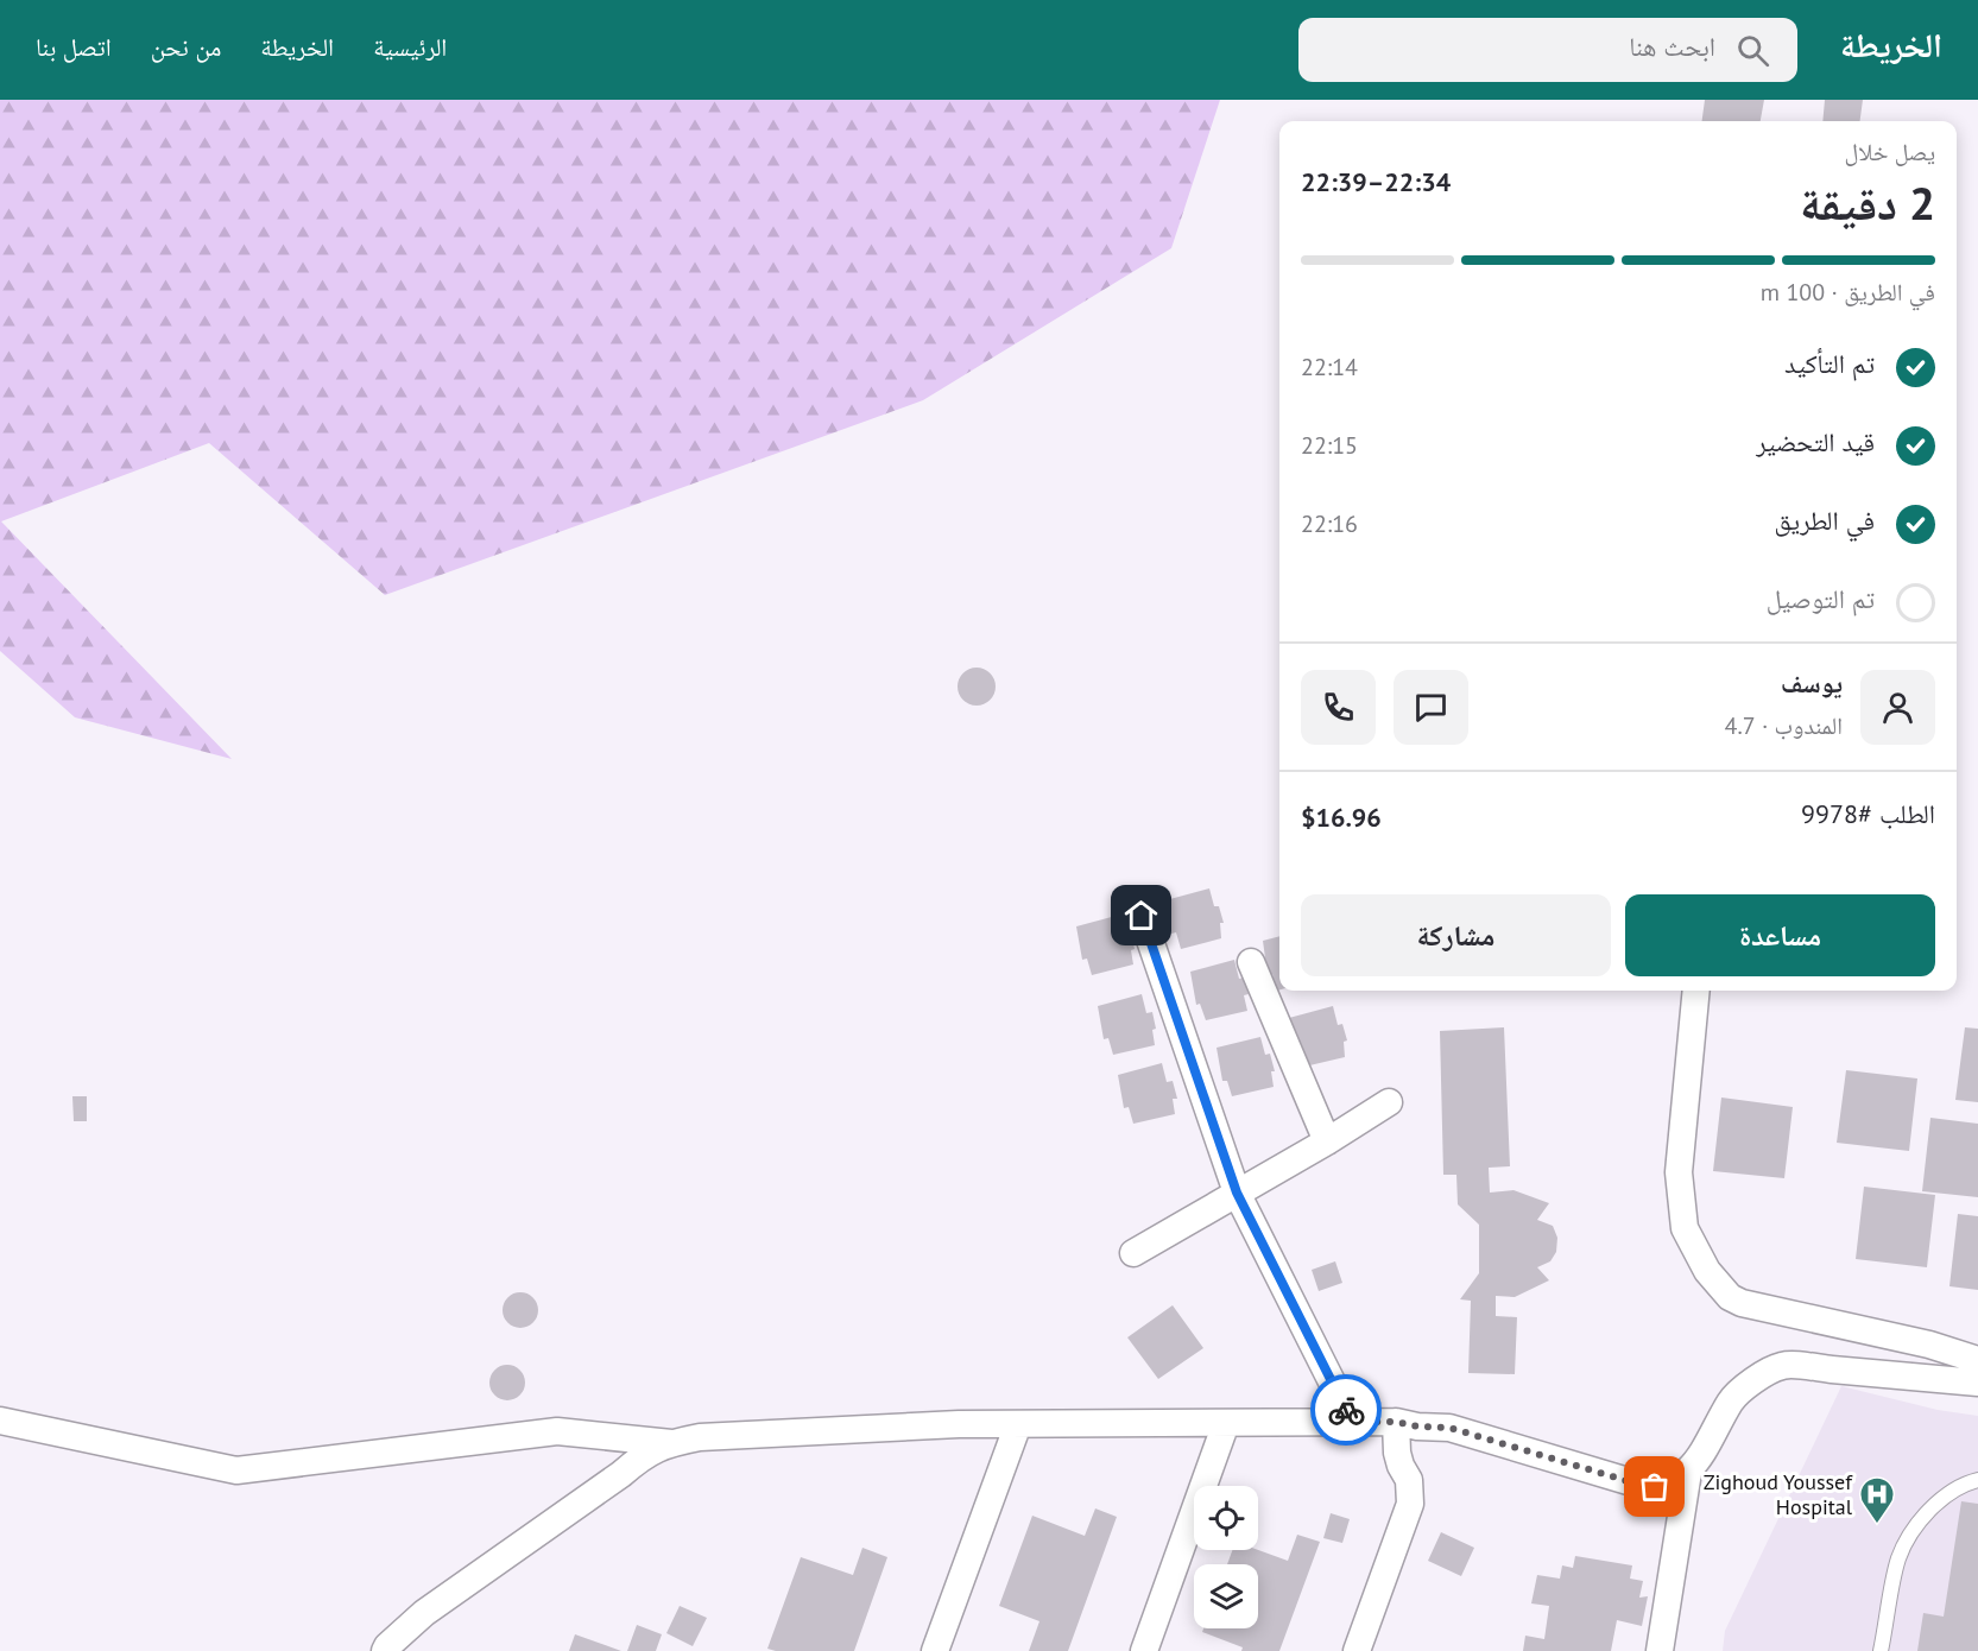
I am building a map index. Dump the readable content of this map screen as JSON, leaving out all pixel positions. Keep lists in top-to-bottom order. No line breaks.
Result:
{"places":{"hospital":["Zighoud Youssef Hospital"]},"page":{"header":"الخريطة","search":"ابحث هنا","nav":["الرئيسية","الخريطة","من نحن","اتصل بنا"],"heading":["2 دقيقة","يصل خلال","22:34–22:39"],"panel":["يوسف","المندوب · 4.7","الطلب #9978","$16.96"],"bar":"في الطريق · 100 m","list":[["تم التأكيد","22:14"],["قيد التحضير","22:15"],["في الطريق","22:16"],"تم التوصيل"],"buttons":["مساعدة","مشاركة"]}}
